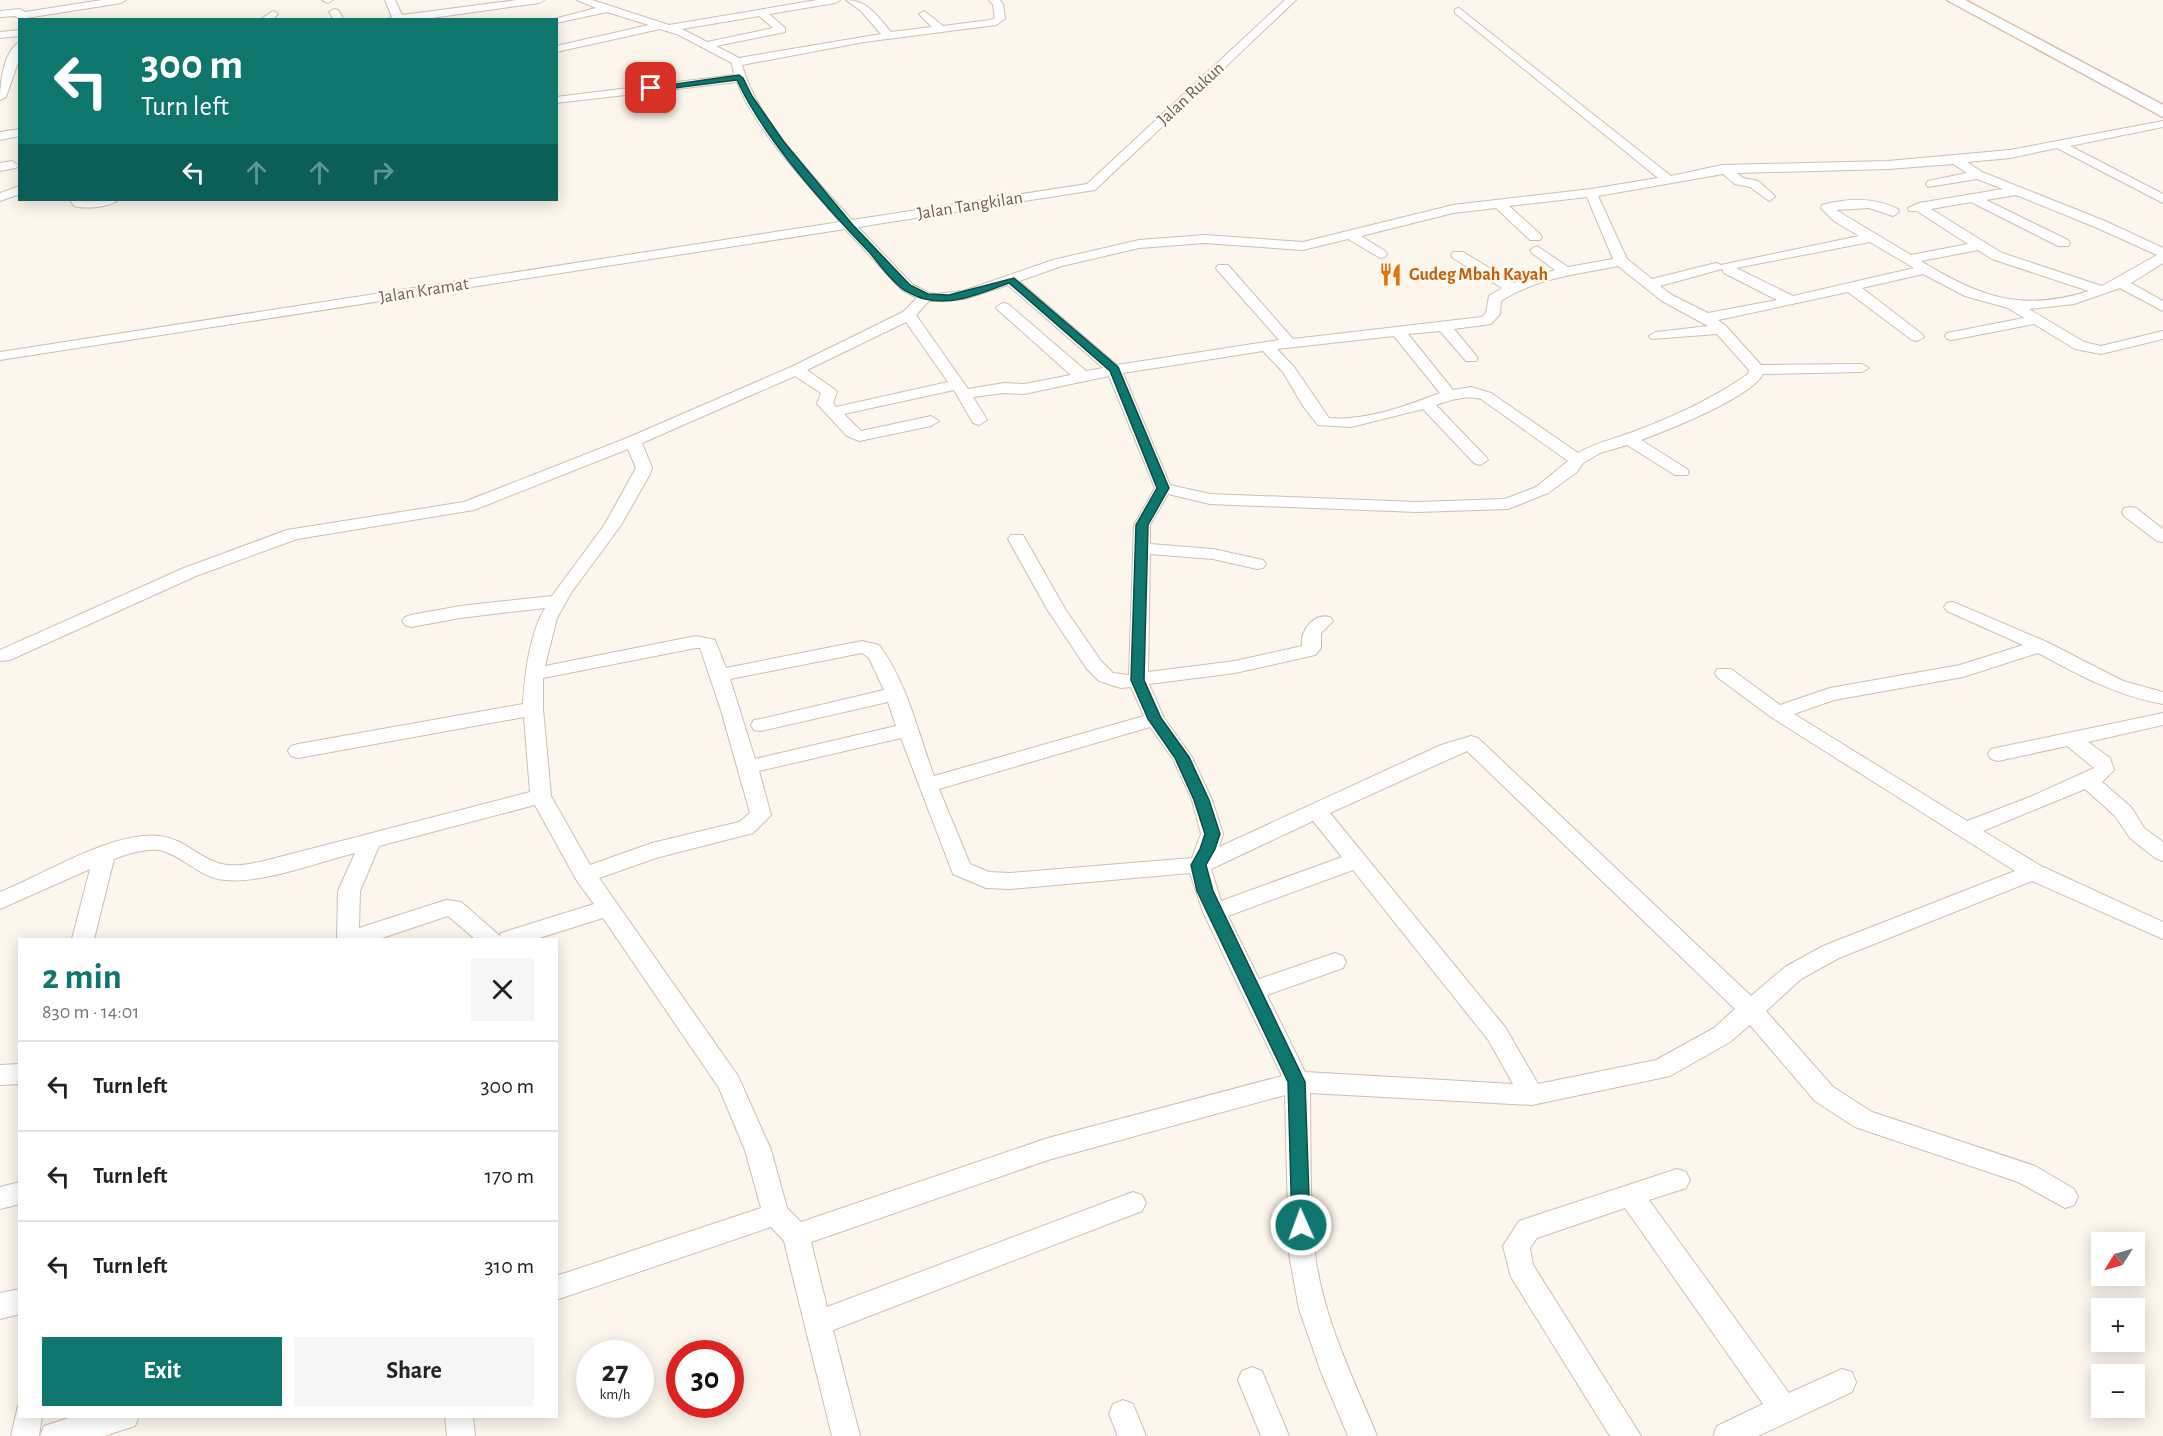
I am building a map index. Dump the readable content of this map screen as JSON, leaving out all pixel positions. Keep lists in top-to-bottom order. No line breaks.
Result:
{"streets":{"street":["Jalan Rukun","Jalan Tangkilan","Jalan Kramat"]},"crossings":[["Jalan Rukun","Jalan Tangkilan"],["Jalan Tangkilan","Jalan Kramat"]],"places":{"restaurant":["Gudeg Mbah Kayah"]},"north":"bottom left","page":{"turn":["300 m","Turn left"],"heading":["2 min","830 m · 14:01"],"list":[{"name":"Turn left","value":"300 m"},{"name":"Turn left","value":"170 m"},{"name":"Turn left","value":"310 m"}],"map_buttons":["+","−"],"buttons":["Exit","Share"],"speed":"27 km/h","limit":"30"}}
